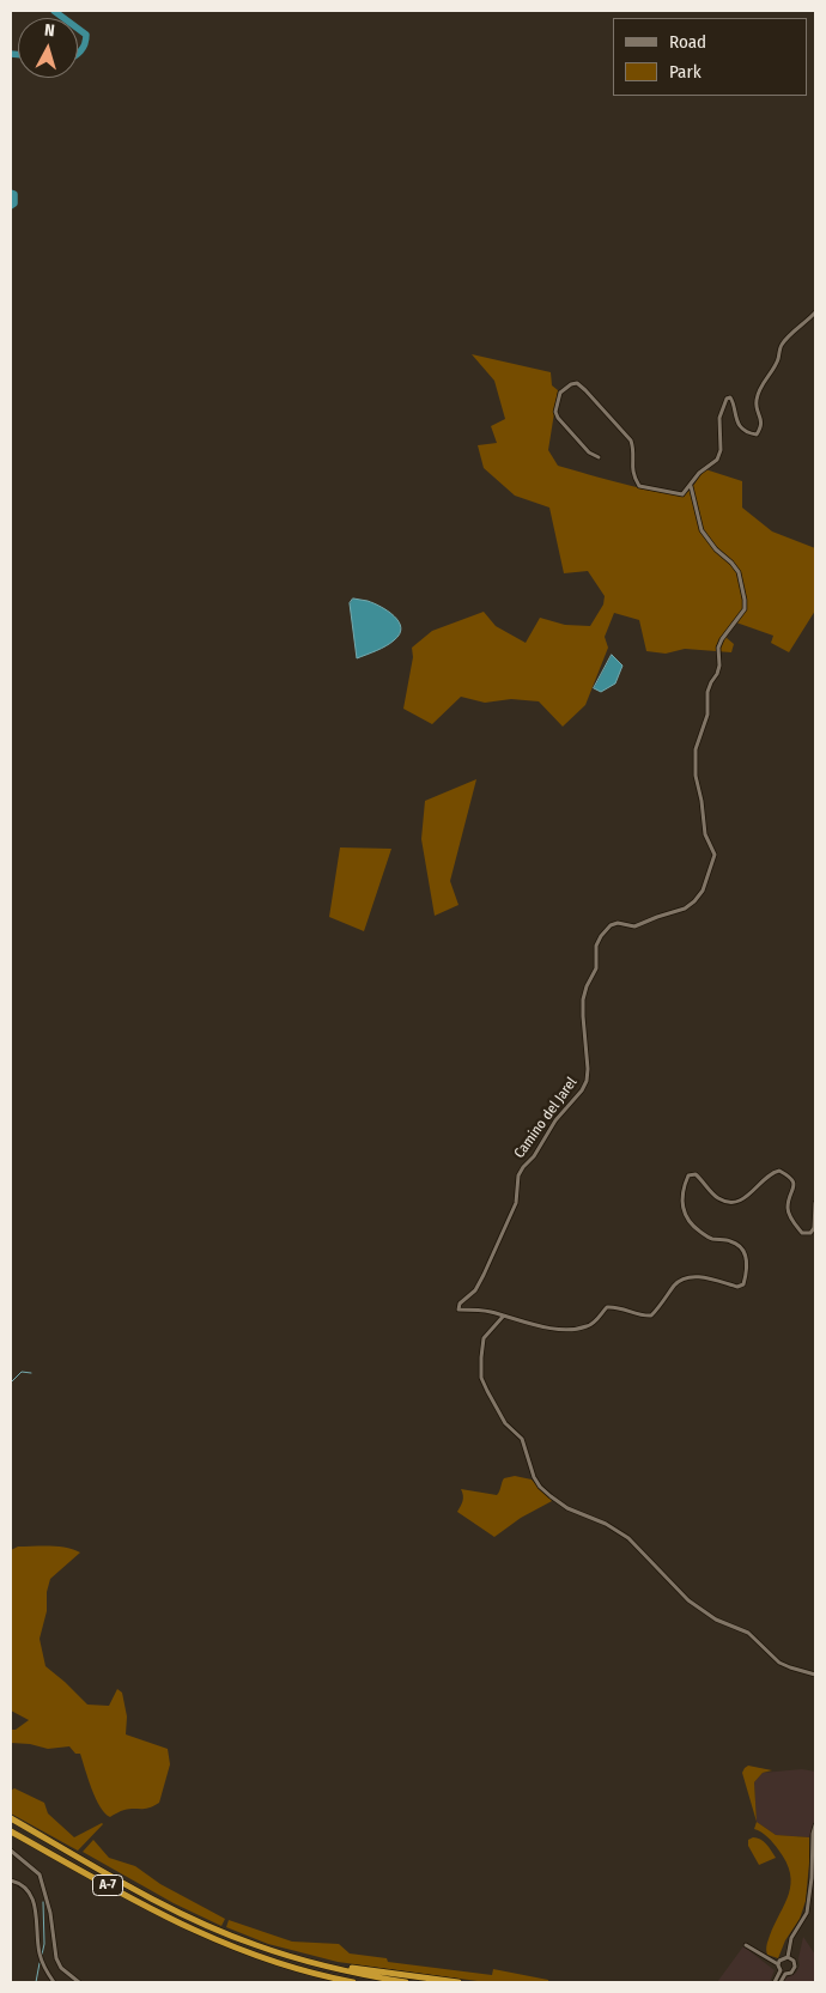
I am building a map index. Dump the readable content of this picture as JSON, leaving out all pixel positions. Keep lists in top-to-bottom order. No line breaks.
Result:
{"streets":{"highway":["A-7"],"street":["Camino del Jarel"]},"legend":["Road","Park"],"north":"top"}
